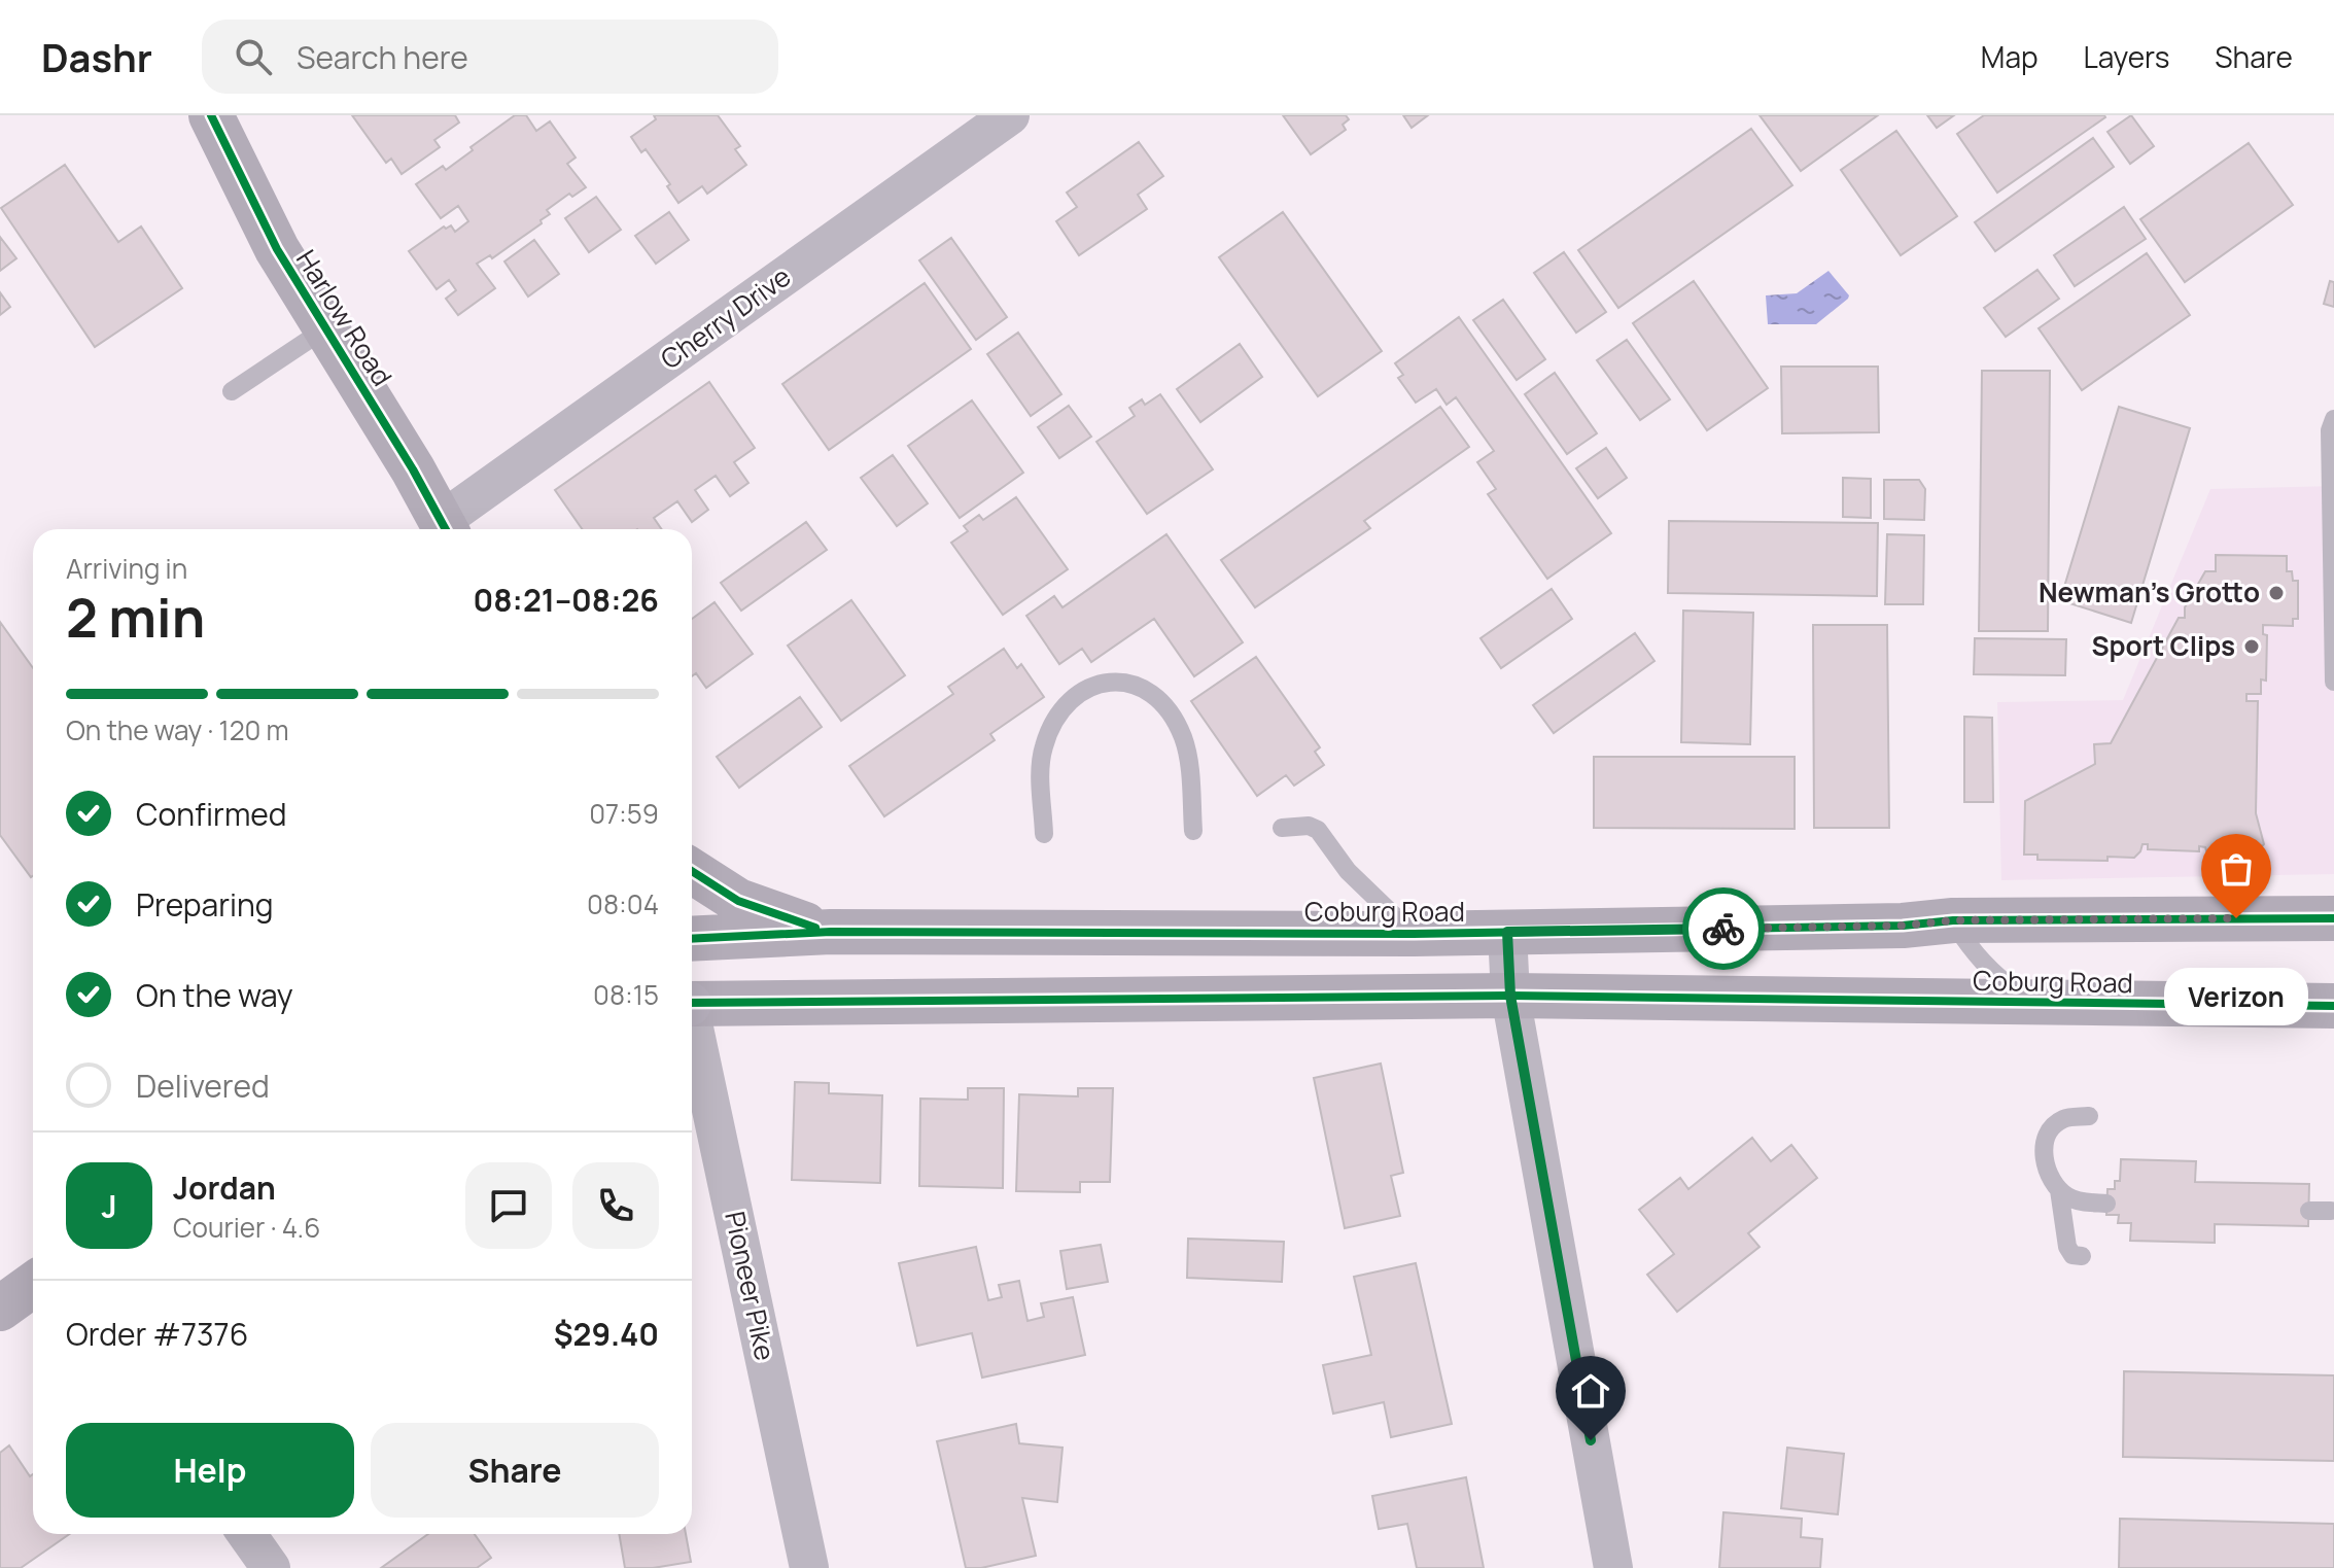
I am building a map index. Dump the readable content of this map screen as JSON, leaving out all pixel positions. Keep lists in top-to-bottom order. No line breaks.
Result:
{"streets":{"main road":["Harlow Road","Coburg Road"],"street":["Cherry Drive","Pioneer Pike"]},"places":["Newman's Grotto","Sport Clips","Verizon"],"page":{"header":"Dashr","search":"Search here","nav":["Map","Layers","Share"],"heading":["2 min","Arriving in","08:21–08:26"],"panel":["Jordan","Courier · 4.6","Order #7376","$29.40"],"bar":"On the way · 120 m","list":[["Confirmed","07:59"],["Preparing","08:04"],["On the way","08:15"],"Delivered"],"bubble":"Verizon","round":"J","buttons":["Help","Share"]}}
